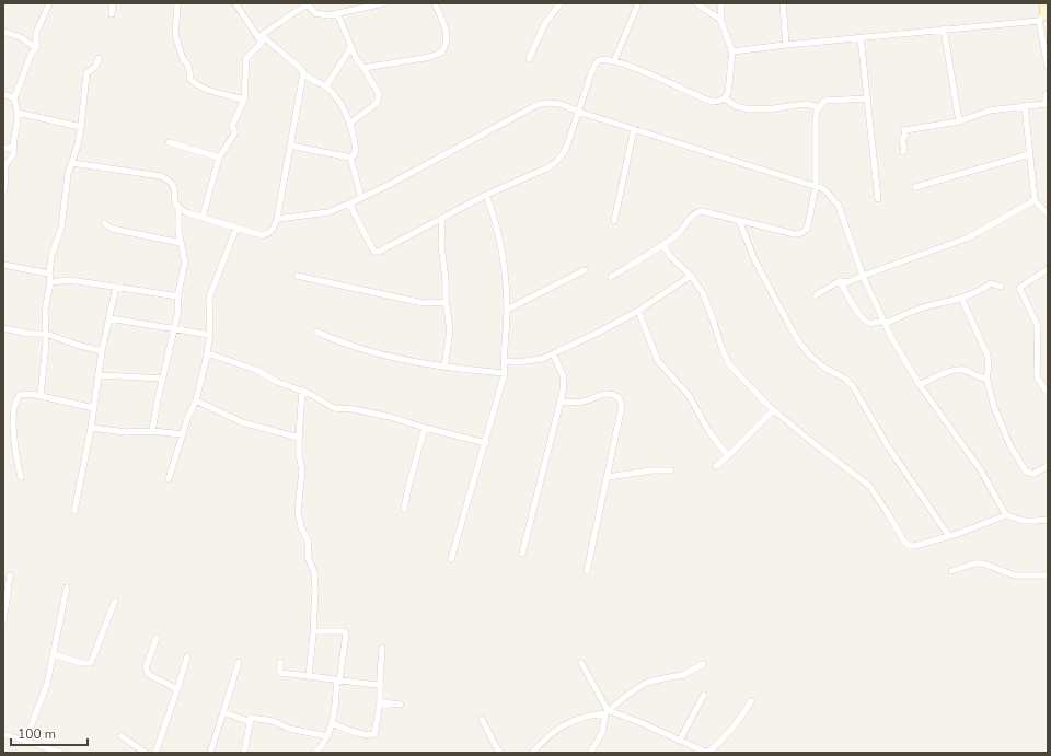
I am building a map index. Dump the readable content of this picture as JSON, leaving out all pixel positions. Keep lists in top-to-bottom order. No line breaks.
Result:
{"scale_bar":"100 m"}
